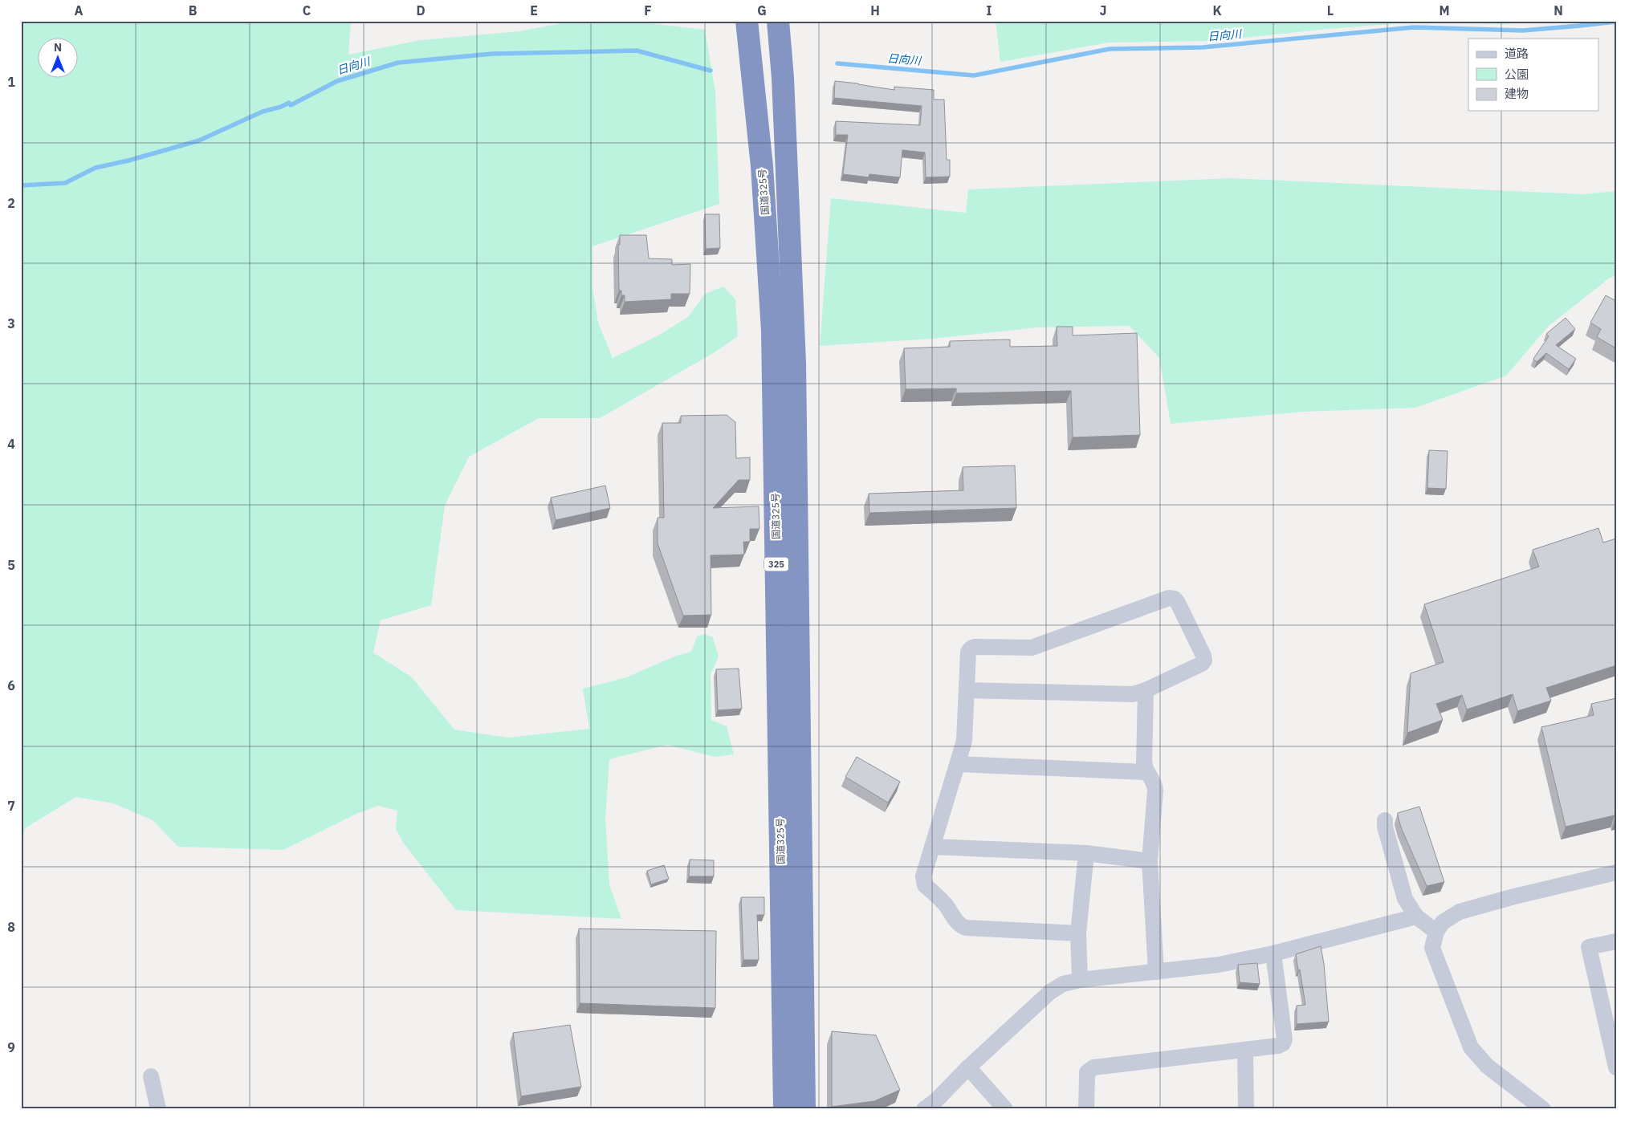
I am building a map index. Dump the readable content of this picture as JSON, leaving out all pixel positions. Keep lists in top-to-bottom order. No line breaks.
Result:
{"streets":{"highway":["国道325号","325"]},"water":["日向川"],"legend":["道路","公園","建物"],"north":"top","grid":{"columns":["A","B","C","D","E","F","G","H","I","J","K","L","M","N"],"rows":["1","2","3","4","5","6","7","8","9"]}}
